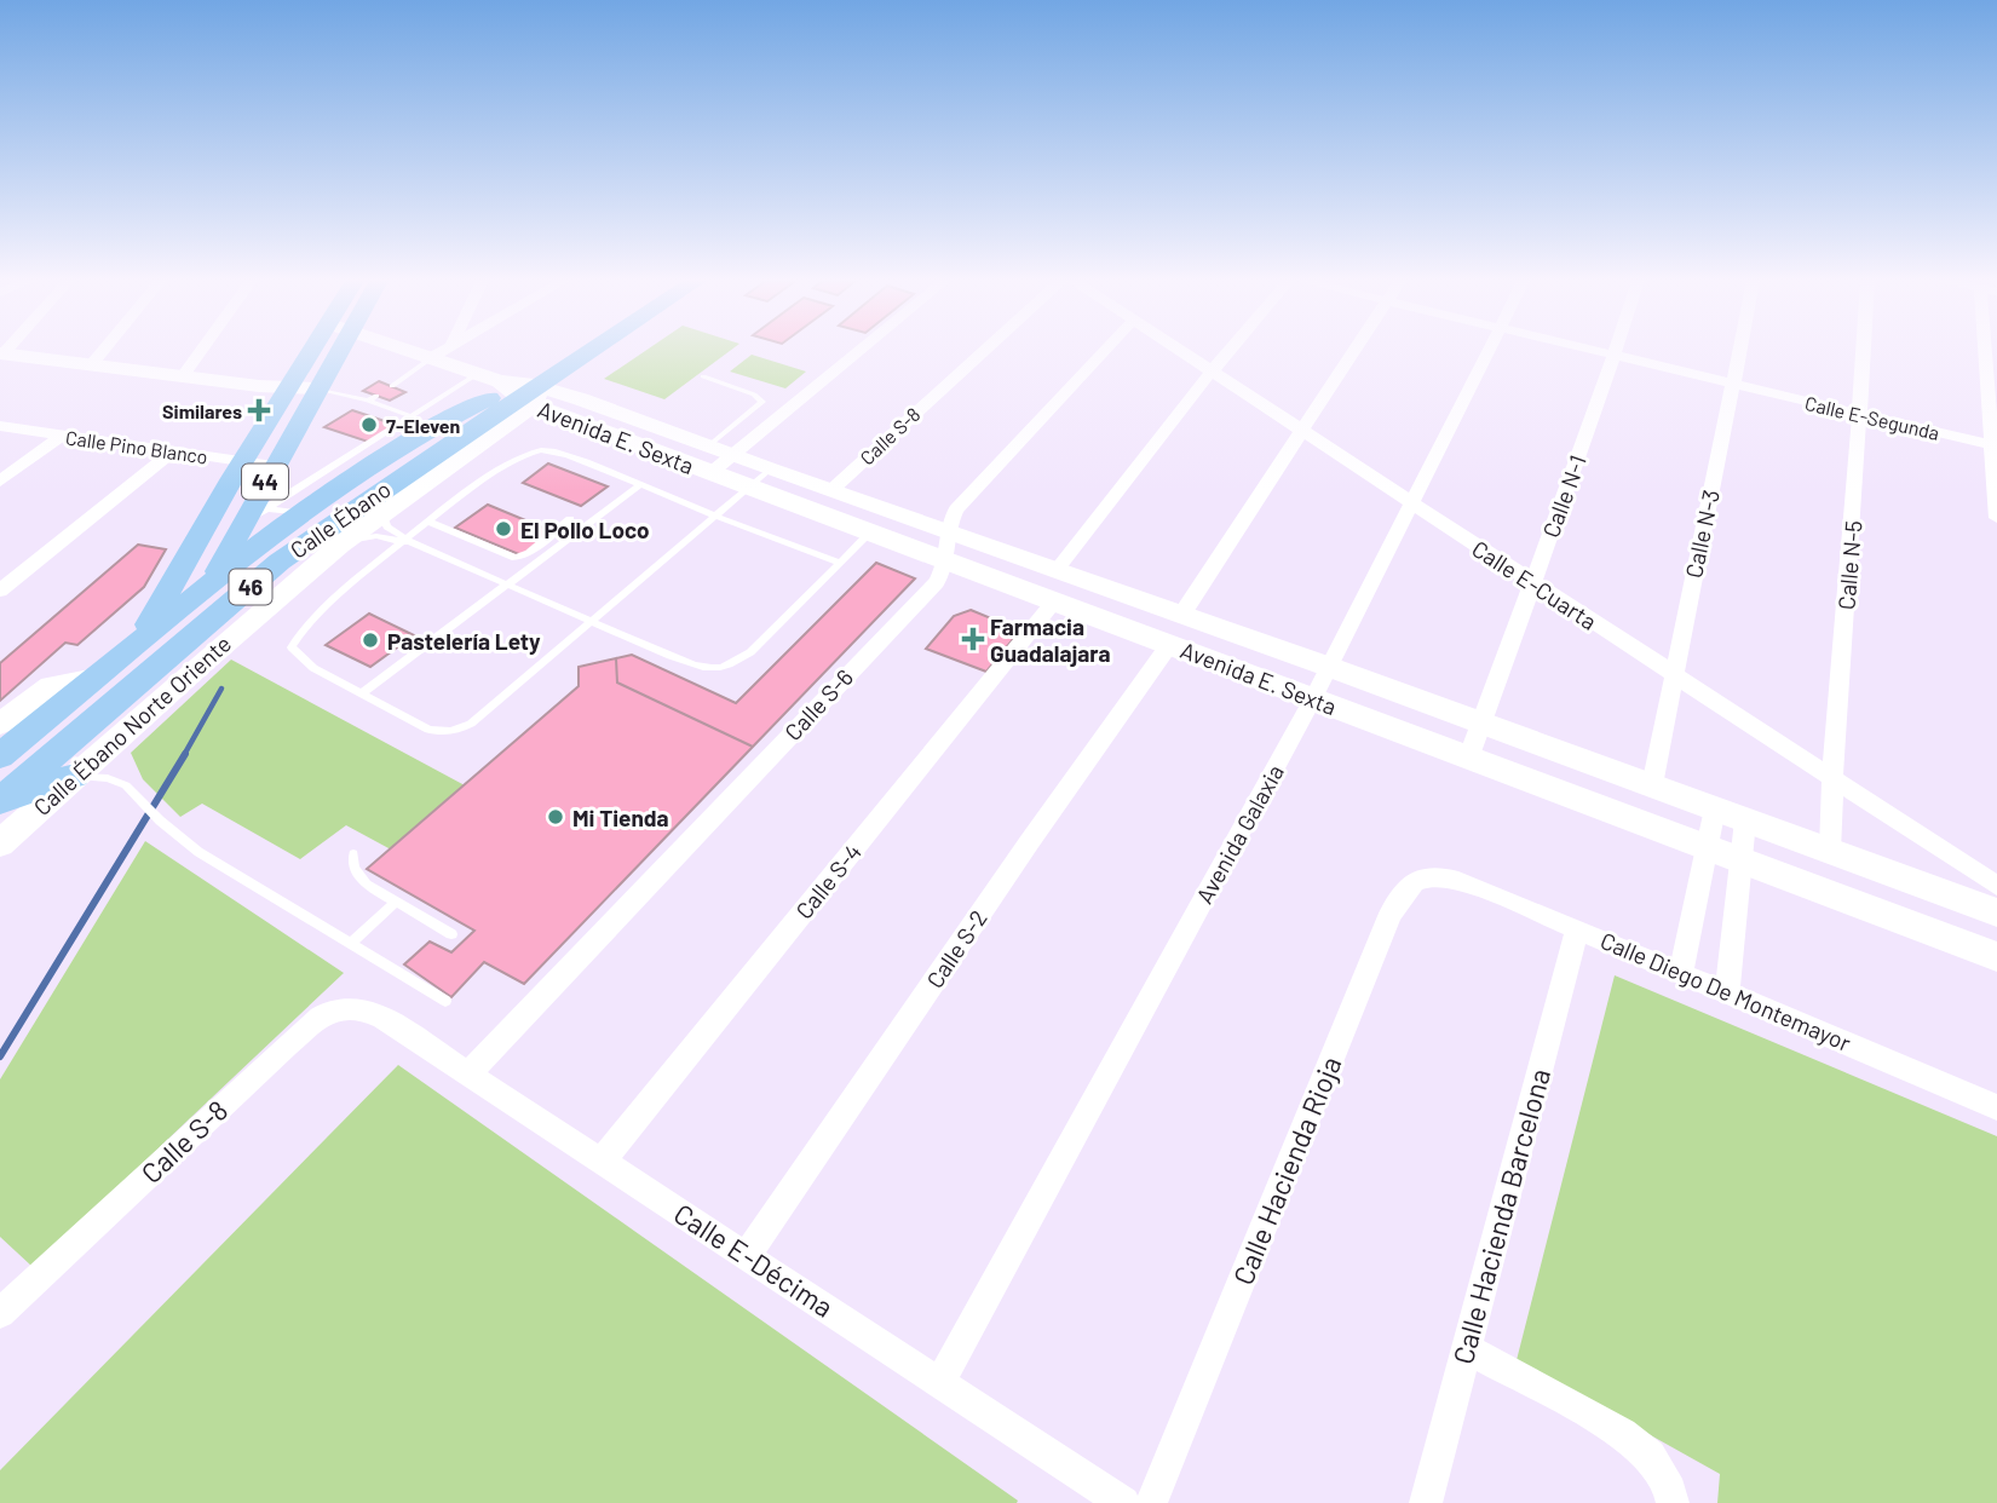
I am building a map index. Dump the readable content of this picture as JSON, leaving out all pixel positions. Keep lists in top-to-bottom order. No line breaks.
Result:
{"streets":{"main road":["44","Calle Ébano","46"],"street":["Calle E-Segunda","Calle S-8","Avenida E. Sexta","Calle Pino Blanco","Calle N-1","Calle N-3","Calle N-5","Calle E-Cuarta","Calle S-6","Calle Ébano Norte Oriente","Avenida Galaxia","Calle S-4","Calle S-2","Calle Diego De Montemayor","Calle Hacienda Rioja","Calle Hacienda Barcelona","Calle E-Décima"]},"crossings":[["Calle E-Segunda","Calle N-1"],["Calle E-Segunda","Calle N-3"],["Calle E-Segunda","Calle N-5"],["Calle S-8","Avenida E. Sexta"],["Calle S-8","Calle E-Décima"],["Avenida E. Sexta","Calle N-1"],["Avenida E. Sexta","Calle Ébano"],["Avenida E. Sexta","Calle N-3"],["Avenida E. Sexta","Calle N-5"],["Avenida E. Sexta","46"],["Avenida E. Sexta","Calle S-6"],["Avenida E. Sexta","Calle Ébano Norte Oriente"],["Avenida E. Sexta","Avenida Galaxia"],["Avenida E. Sexta","Calle S-4"],["Avenida E. Sexta","Calle S-2"],["Calle Pino Blanco","44"],["44","Calle Ébano"],["Calle N-1","Calle E-Cuarta"],["Calle Ébano","46"],["Calle Ébano","Calle Ébano Norte Oriente"],["Calle N-3","Calle E-Cuarta"],["Calle N-5","Calle E-Cuarta"],["Calle E-Cuarta","Avenida Galaxia"],["46","Calle Ébano Norte Oriente"],["Calle S-6","Calle E-Décima"],["Avenida Galaxia","Calle E-Décima"],["Calle S-4","Calle E-Décima"],["Calle S-2","Calle E-Décima"],["Calle Diego De Montemayor","Calle Hacienda Rioja"],["Calle Diego De Montemayor","Calle Hacienda Barcelona"]],"places":{"health":["Similares","Farmacia Guadalajara"],"other":["7-Eleven","El Pollo Loco","Pastelería Lety","Mi Tienda"]}}
